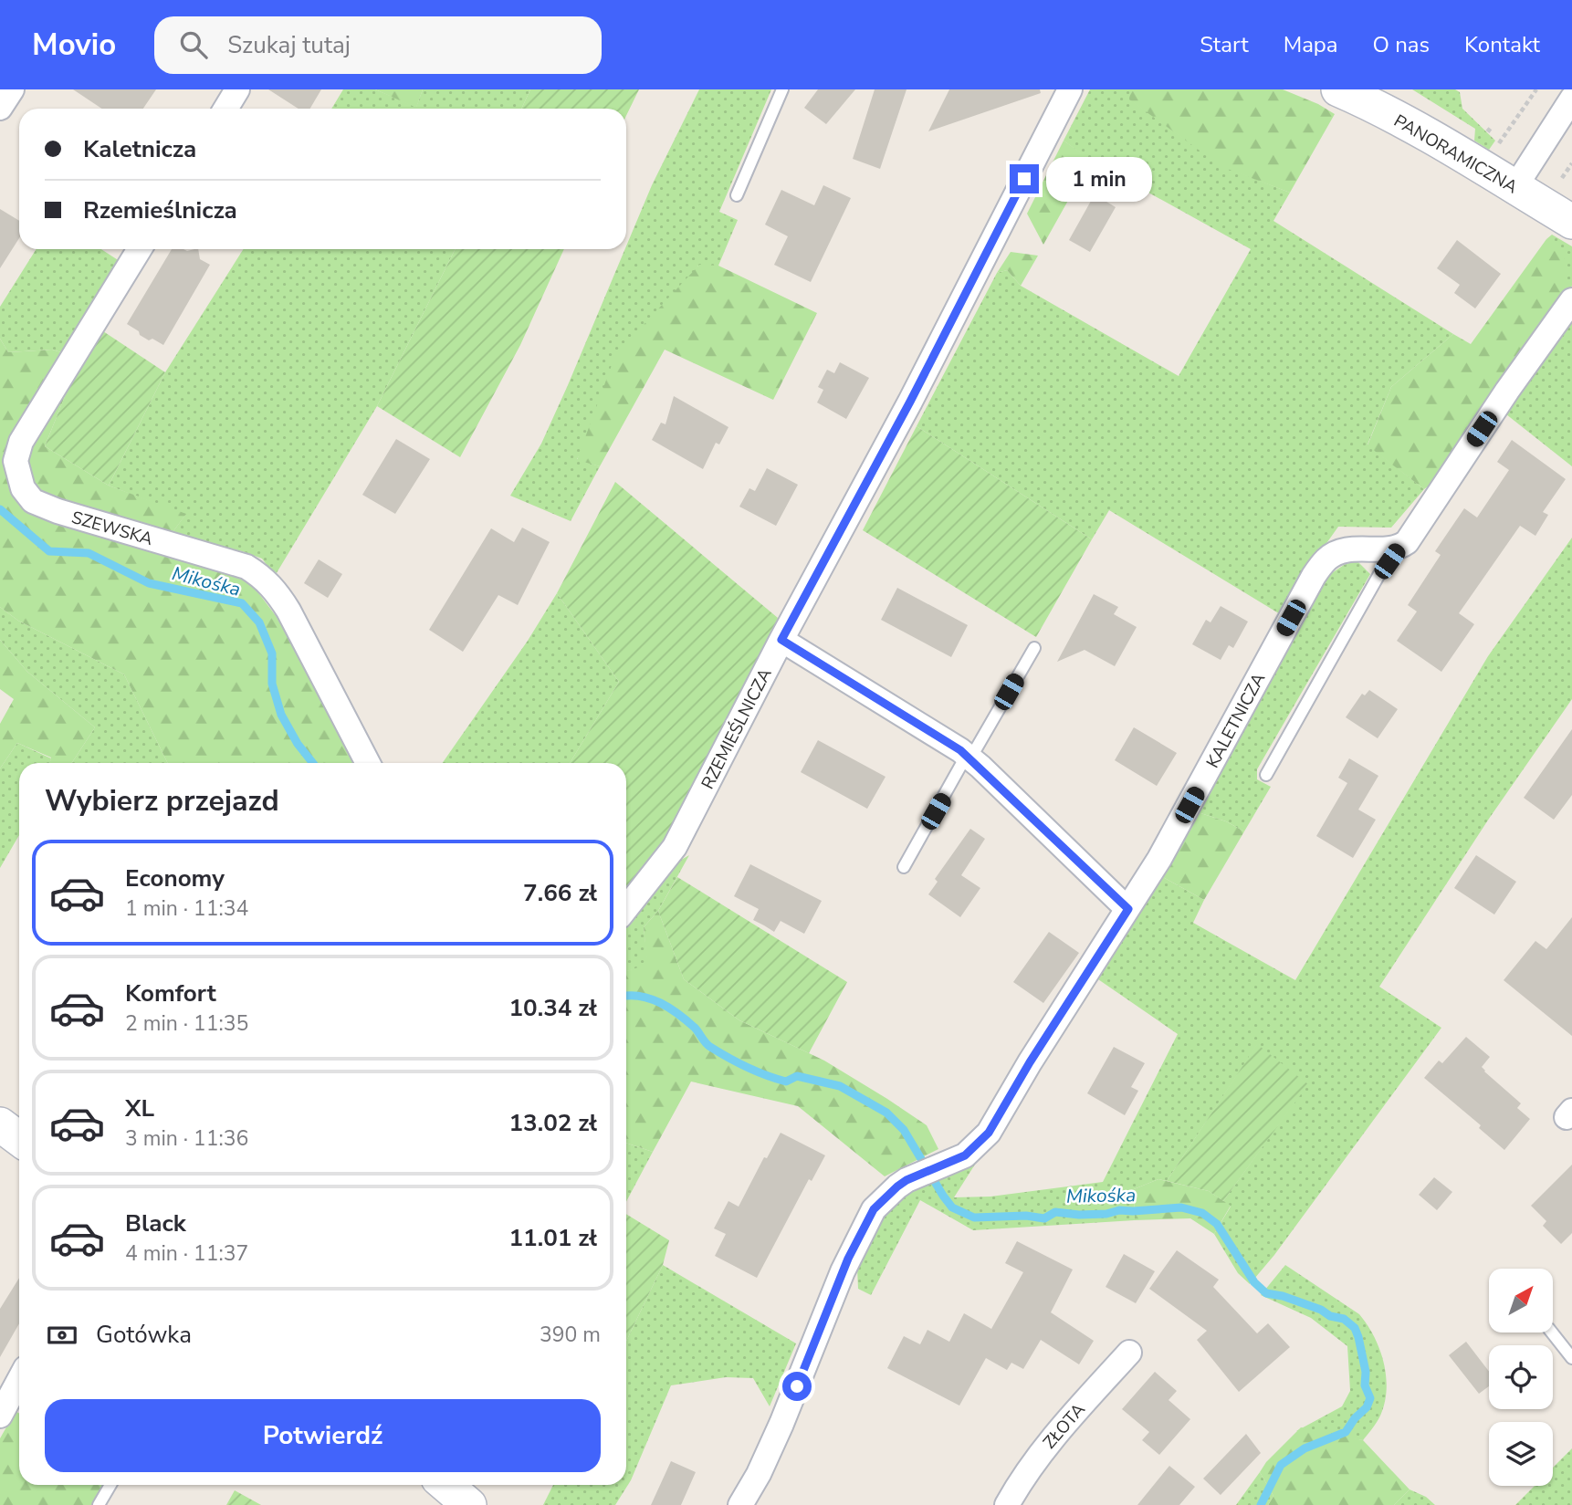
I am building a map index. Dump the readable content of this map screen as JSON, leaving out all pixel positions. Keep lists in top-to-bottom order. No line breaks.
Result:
{"streets":{"street":["PANORAMICZNA","SZEWSKA","KALETNICZA","RZEMIEŚLNICZA","ZŁOTA"]},"water":["Mikośka"],"north":"top right","page":{"header":"Movio","search":"Szukaj tutaj","nav":["Start","Mapa","O nas","Kontakt"],"banner":["Kaletnicza","Rzemieślnicza"],"bubble":"1 min","heading":"Wybierz przejazd","list":[{"name":"Economy","note":"1 min · 11:34","value":"7.66 zł"},{"name":"Komfort","note":"2 min · 11:35","value":"10.34 zł"},{"name":"XL","note":"3 min · 11:36","value":"13.02 zł"},{"name":"Black","note":"4 min · 11:37","value":"11.01 zł"}],"pay":["Gotówka","390 m"],"buttons":"Potwierdź"}}
